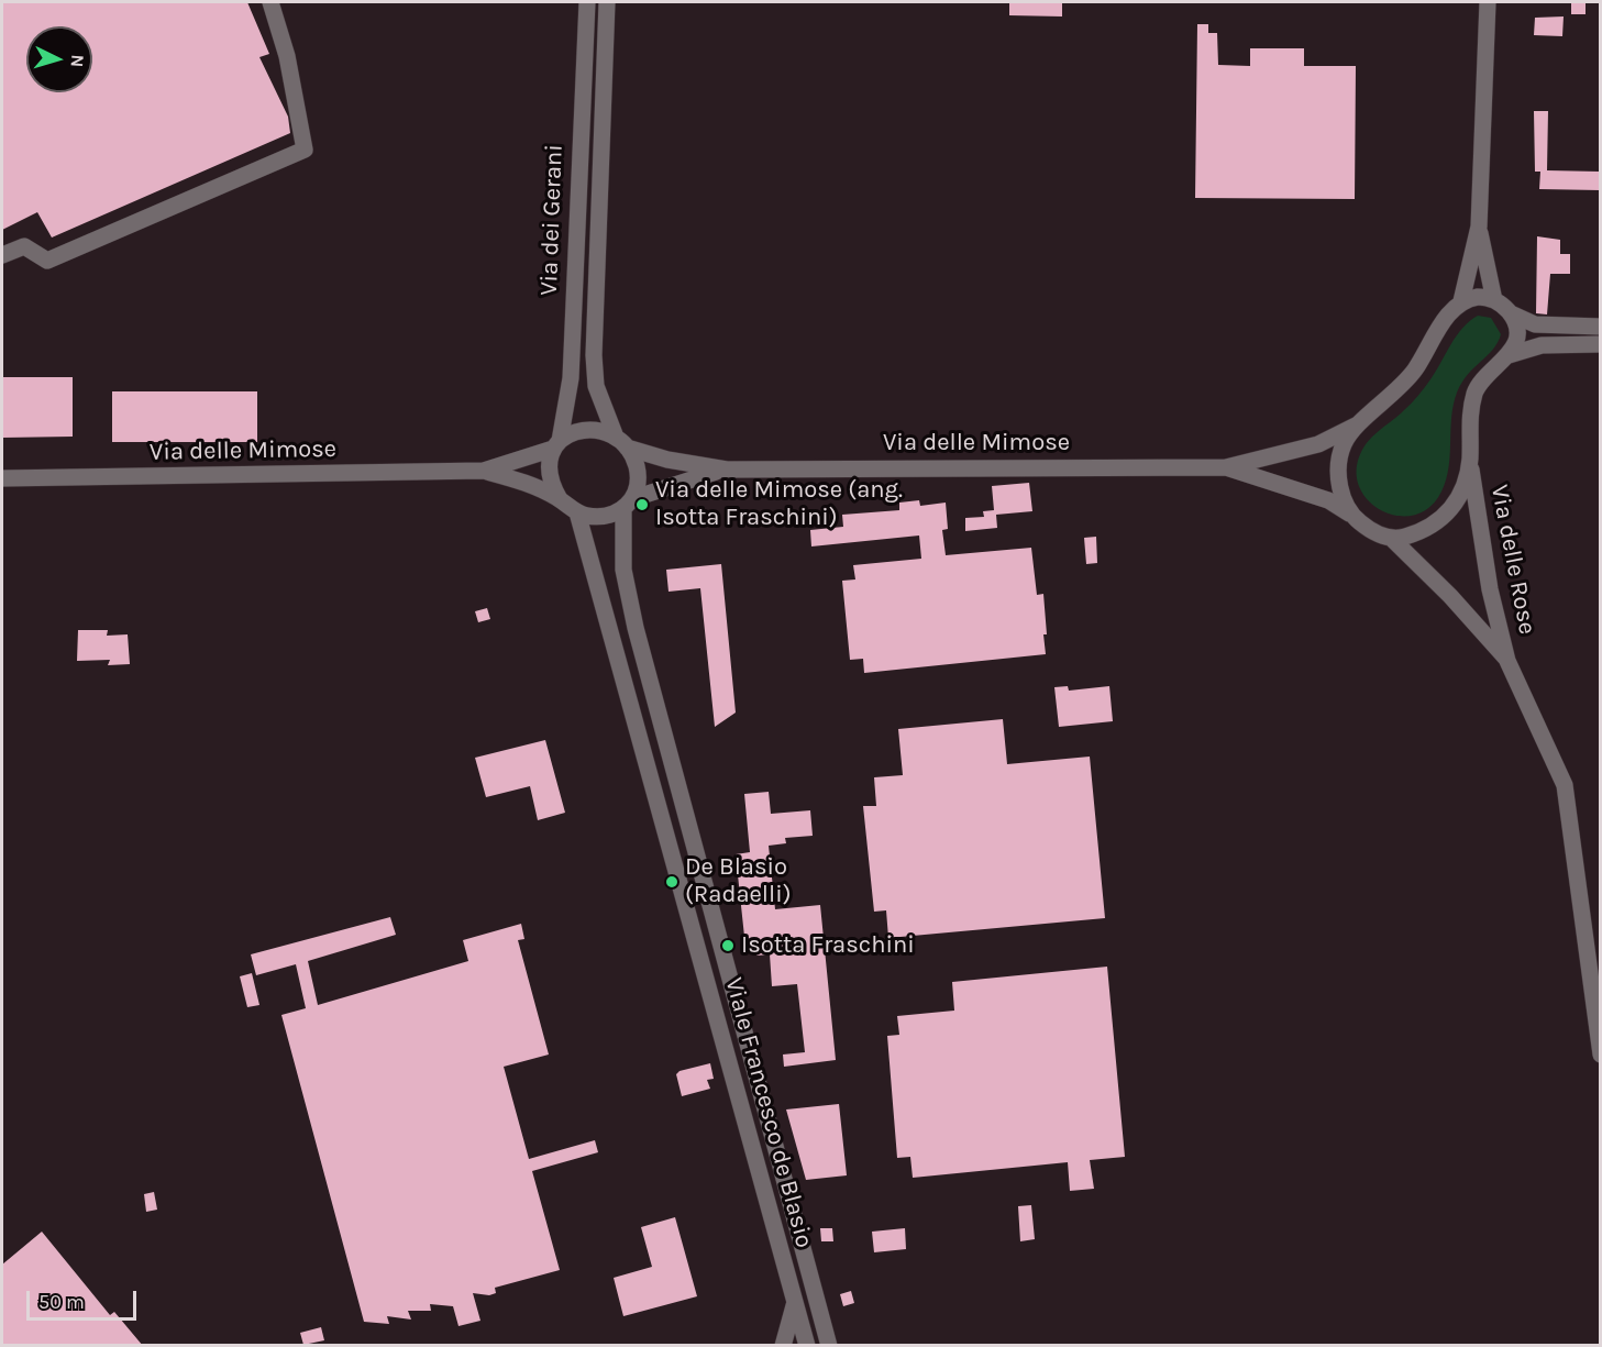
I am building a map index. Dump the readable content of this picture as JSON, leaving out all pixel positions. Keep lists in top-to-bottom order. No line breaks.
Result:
{"streets":{"street":["Via dei Gerani","Via delle Mimose","Via delle Rose","Viale Francesco de Blasio"]},"crossings":[["Via dei Gerani","Via delle Mimose"],["Via dei Gerani","Viale Francesco de Blasio"],["Via delle Mimose","Via delle Rose"],["Via delle Mimose","Viale Francesco de Blasio"]],"places":["Via delle Mimose (ang. Isotta Fraschini)","De Blasio (Radaelli)","Isotta Fraschini"],"scale_bar":"50 m","north":"right"}
